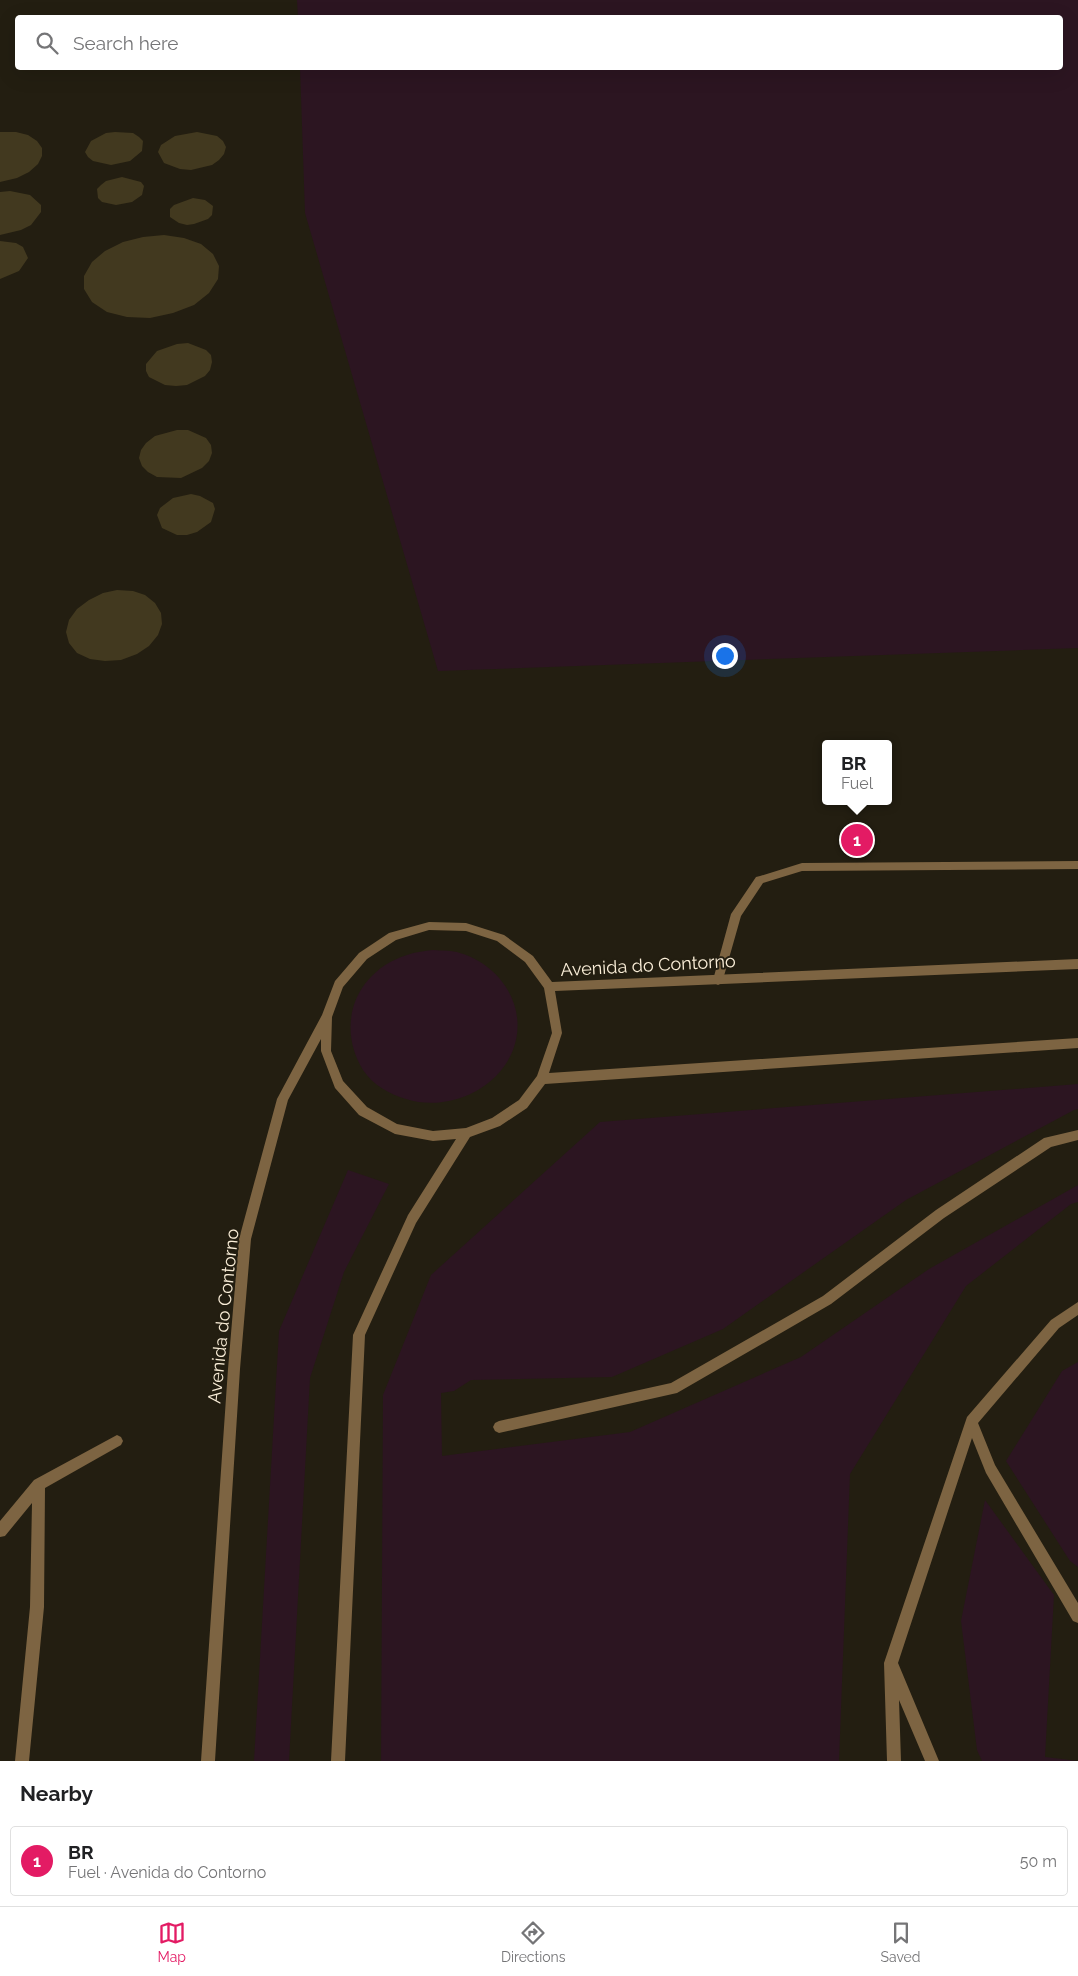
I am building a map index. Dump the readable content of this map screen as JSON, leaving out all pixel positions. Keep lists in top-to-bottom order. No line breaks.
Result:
{"streets":{"street":["Avenida do Contorno"]},"page":{"search":"Search here","popup":["BR","Fuel"],"pins":"1","heading":"Nearby","list":[{"mark":"1","name":"BR","note":"Fuel · Avenida do Contorno","value":"50 m"}],"nav":["Map","Directions","Saved"]}}
